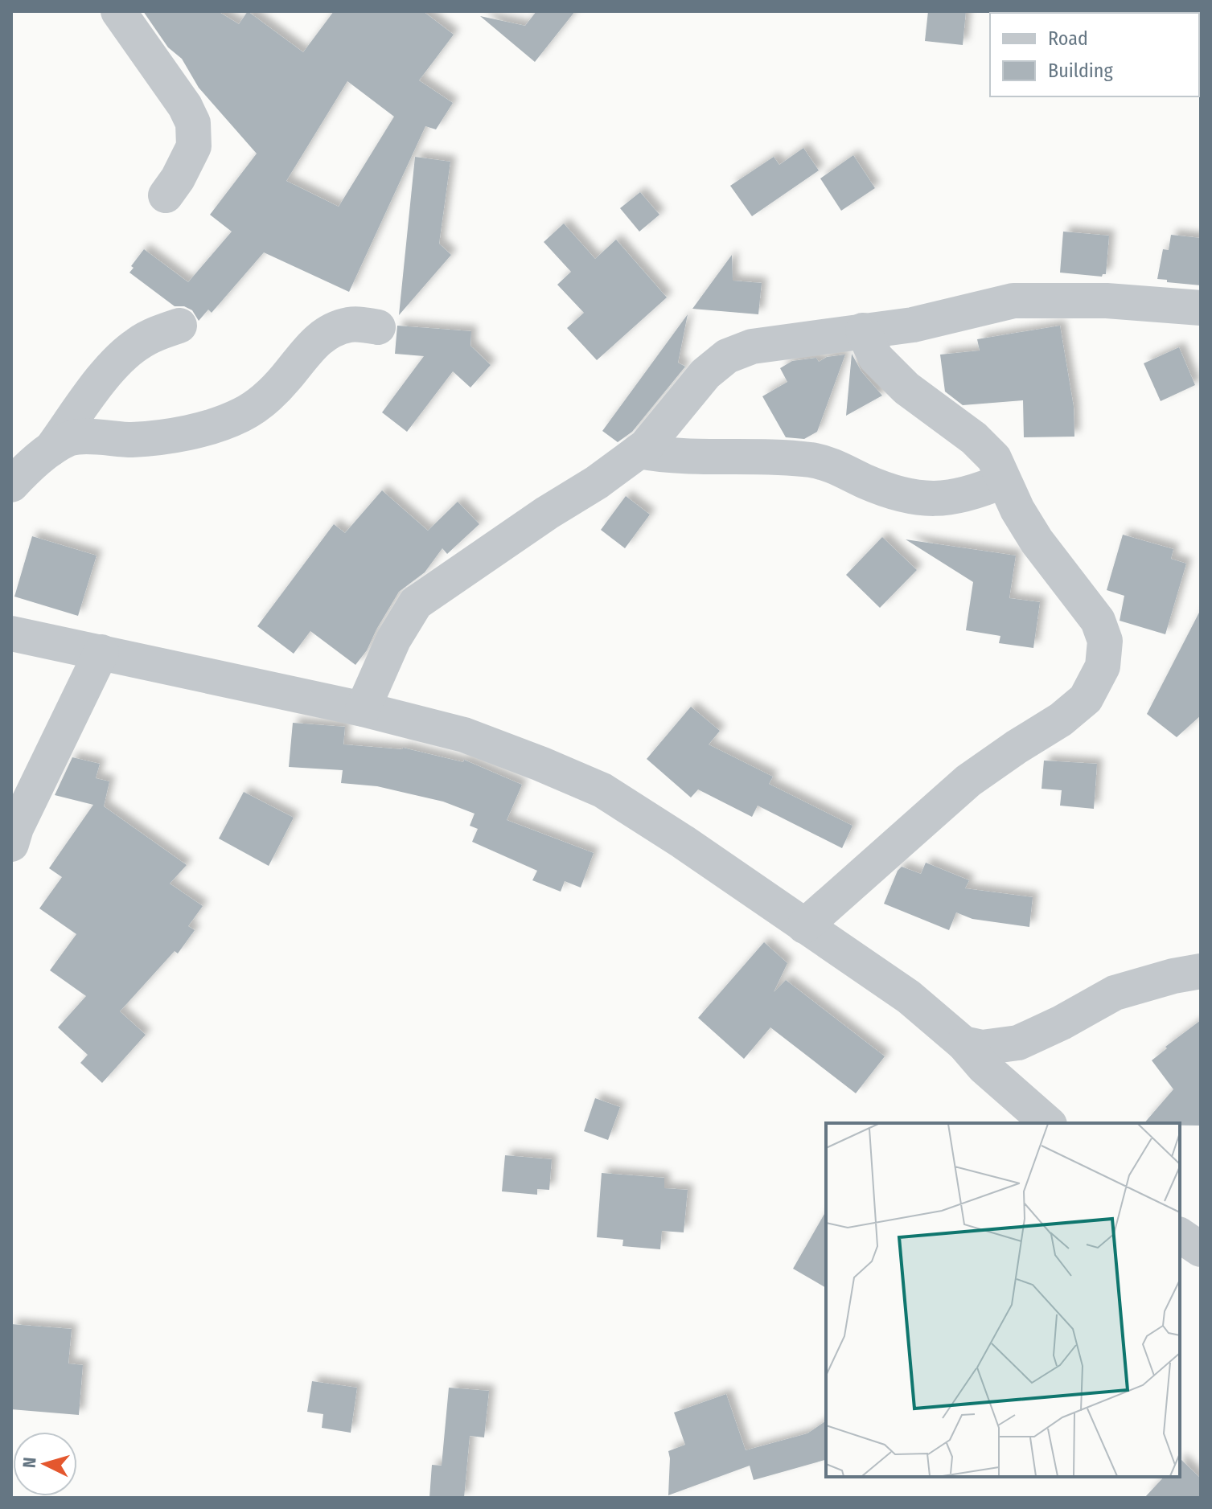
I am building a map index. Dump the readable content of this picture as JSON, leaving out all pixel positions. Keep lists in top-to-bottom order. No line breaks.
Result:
{"legend":["Road","Building"],"north":"left"}
